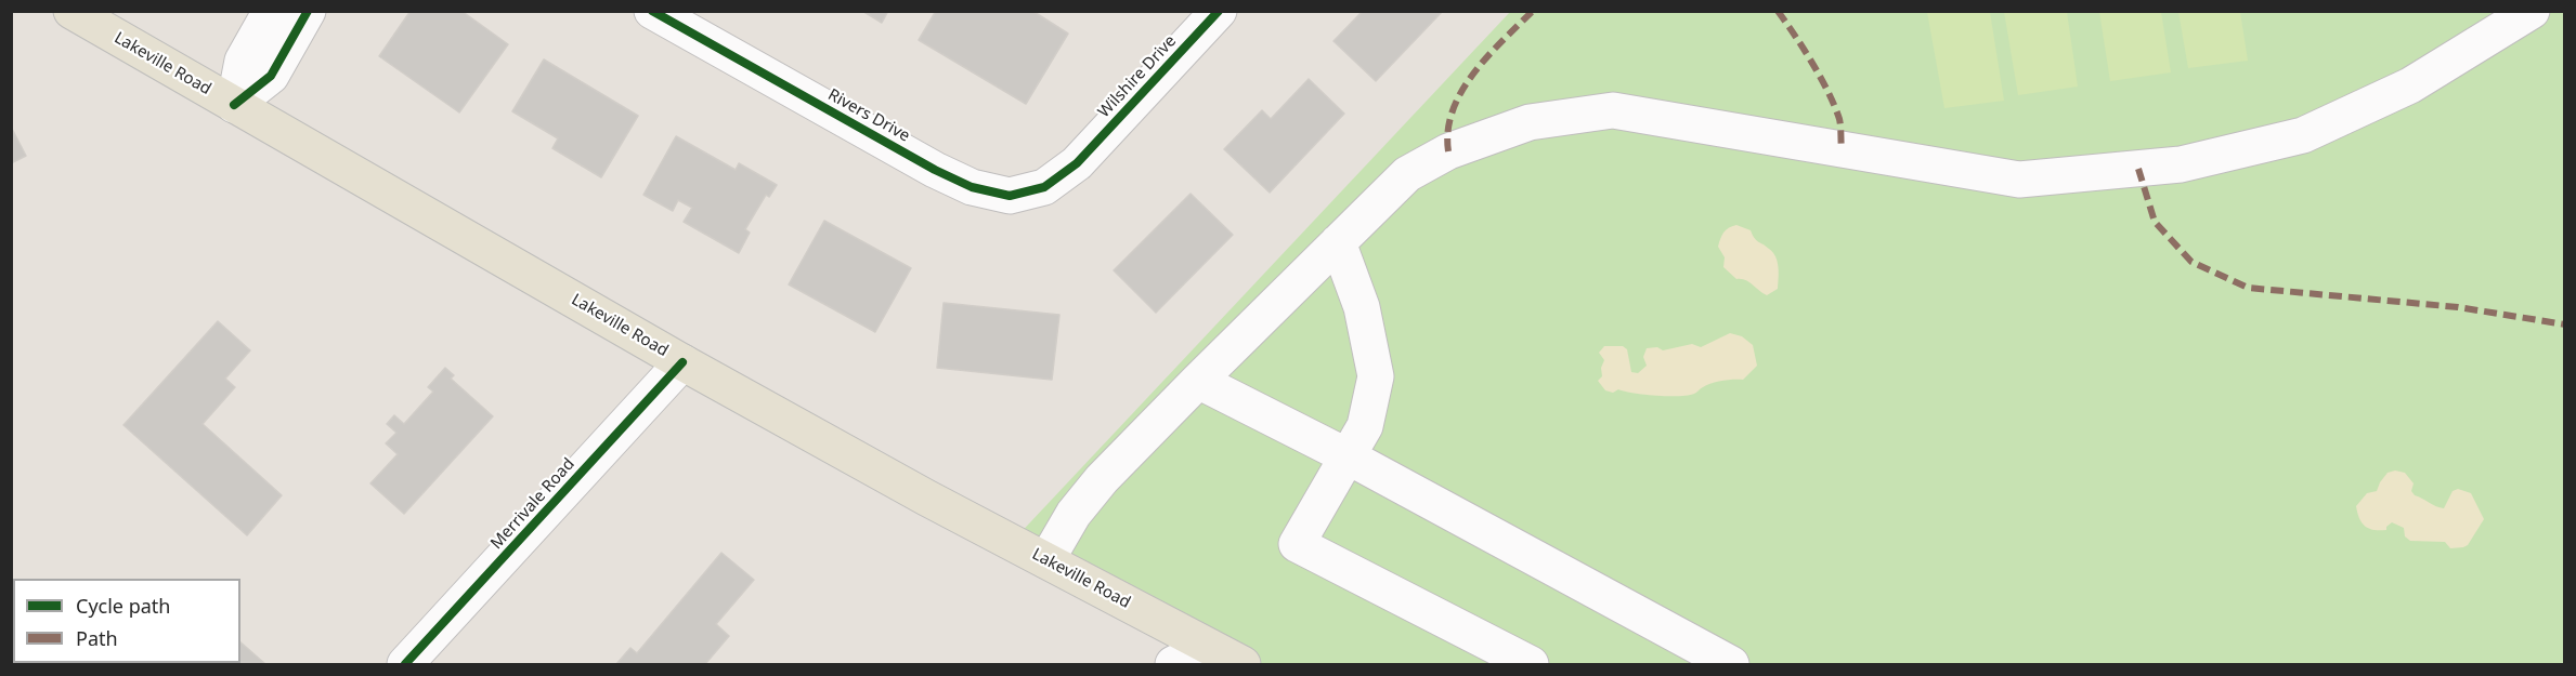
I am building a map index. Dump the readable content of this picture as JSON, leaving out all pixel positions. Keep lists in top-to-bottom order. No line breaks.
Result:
{"streets":{"main road":["Lakeville Road"],"street":["Wilshire Drive","Rivers Drive","Merrivale Road"]},"crossings":[["Lakeville Road","Merrivale Road"],["Wilshire Drive","Rivers Drive"]],"legend":["Cycle path","Path"]}
